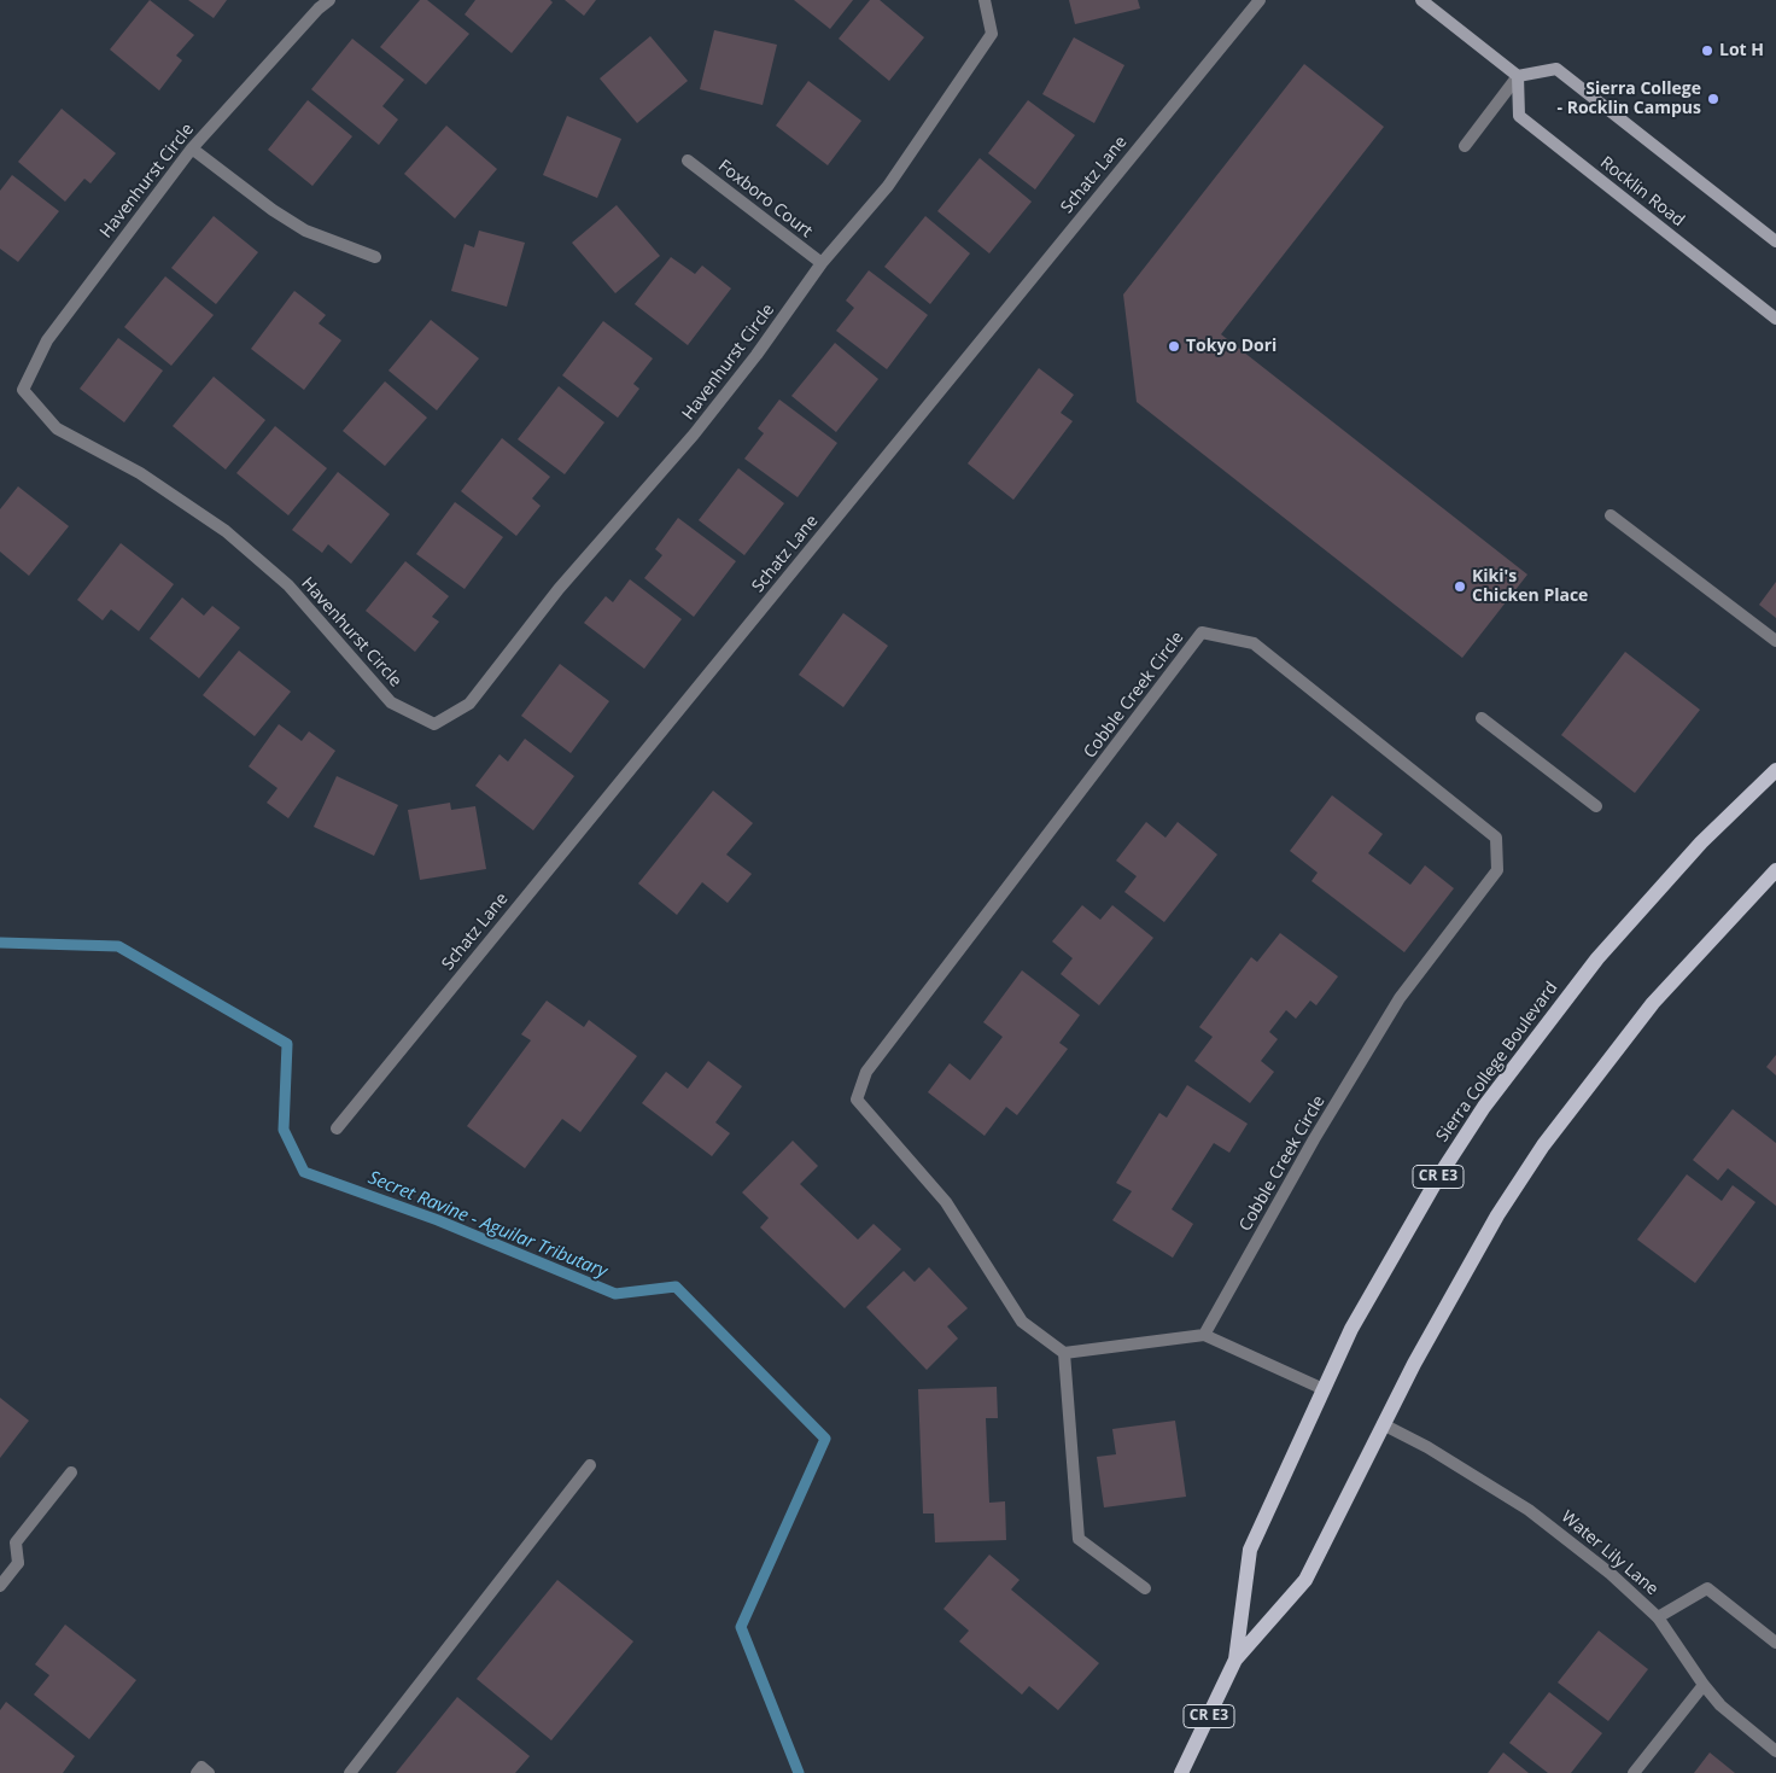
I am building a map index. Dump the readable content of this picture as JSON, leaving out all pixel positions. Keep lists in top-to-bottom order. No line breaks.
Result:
{"streets":{"main road":["Rocklin Road","Sierra College Boulevard","CR E3"],"street":["Schatz Lane","Havenhurst Circle","Foxboro Court","Cobble Creek Circle","Water Lily Lane"]},"crossings":[["Havenhurst Circle","Foxboro Court"],["Sierra College Boulevard","Water Lily Lane"]],"water":["Secret Ravine - Aguilar Tributary"],"places":["Lot H","Sierra College - Rocklin Campus","Tokyo Dori","Kiki's Chicken Place"]}
